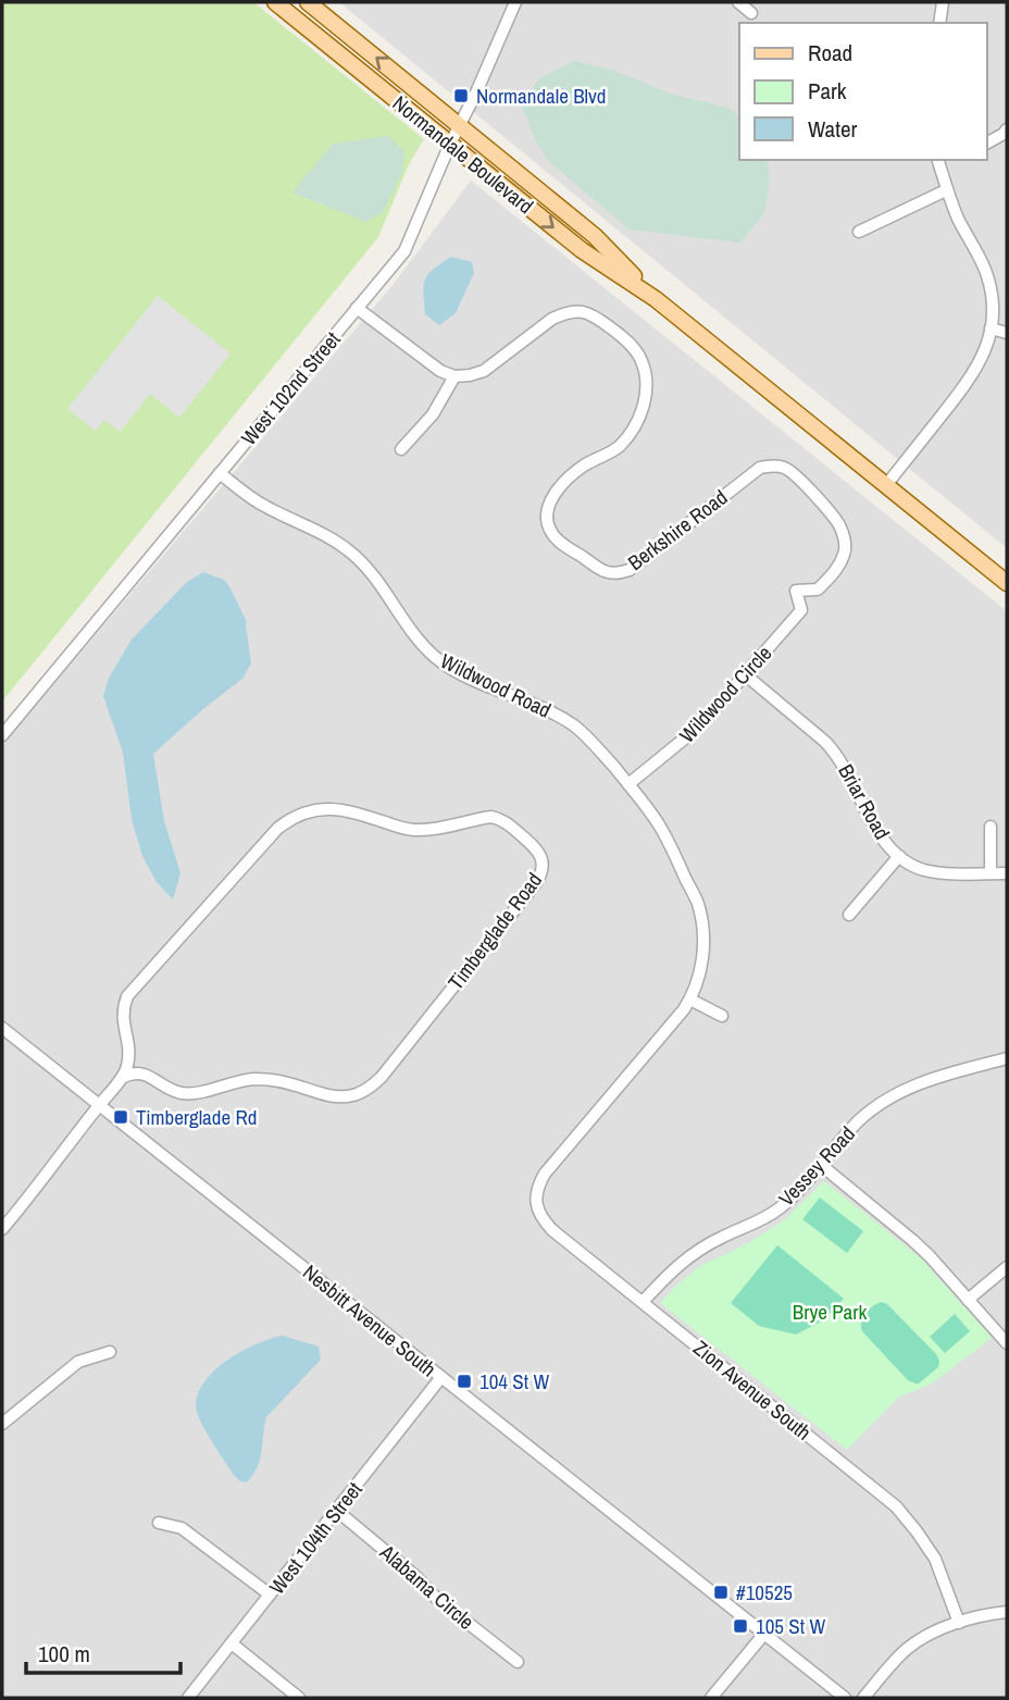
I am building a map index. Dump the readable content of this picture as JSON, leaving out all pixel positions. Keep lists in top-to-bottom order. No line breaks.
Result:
{"streets":{"main road":["Normandale Boulevard"],"street":["West 102nd Street","Berkshire Road","Wildwood Road","Wildwood Circle","Briar Road","Timberglade Road","Vessey Road","Nesbitt Avenue South","Zion Avenue South","West 104th Street","Alabama Circle"]},"crossings":[["Normandale Boulevard","West 102nd Street"],["West 102nd Street","Wildwood Road"],["Berkshire Road","Wildwood Circle"],["Wildwood Road","Wildwood Circle"],["Wildwood Road","Zion Avenue South"],["Wildwood Circle","Briar Road"],["Vessey Road","Zion Avenue South"],["Nesbitt Avenue South","West 104th Street"],["West 104th Street","Alabama Circle"]],"parks":["Brye Park"],"places":{"transit":["Normandale Blvd","Timberglade Rd","104 St W","#10525","105 St W"]},"legend":["Road","Park","Water"],"scale_bar":"100 m"}
